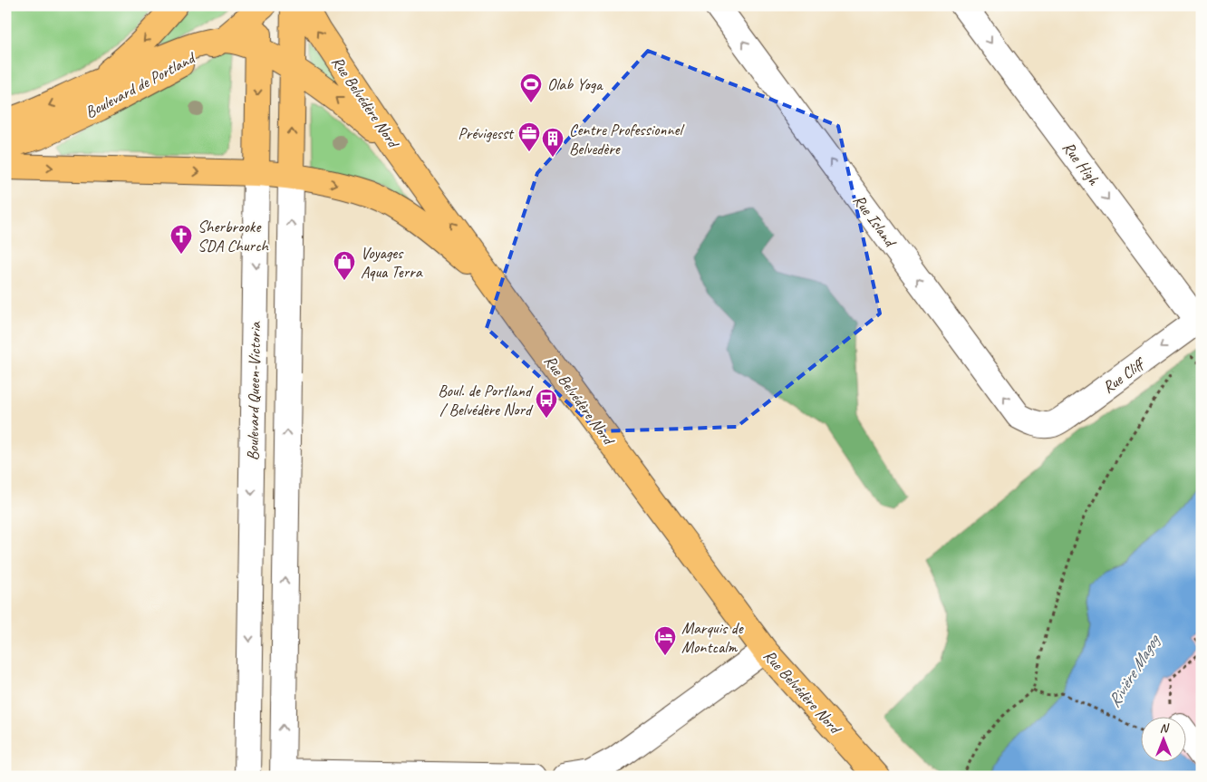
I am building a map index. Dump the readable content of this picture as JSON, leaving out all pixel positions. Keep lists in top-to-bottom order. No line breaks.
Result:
{"streets":{"main road":["Boulevard de Portland","Rue Belvédère Nord","Boulevard Queen-Victoria"],"street":["Rue High","Rue Island","Rue Cliff"]},"crossings":[["Boulevard de Portland","Boulevard Queen-Victoria"],["Rue High","Rue Cliff"],["Rue Island","Rue Cliff"]],"one_way":["Rue High","Rue Island","Rue Cliff","Boulevard Queen-Victoria"],"water":["Rivière Magog"],"places":{"sports":["Olab Yoga"],"office":["Prévigesst"],"building":["Centre Professionnel Belvedère"],"church":["Sherbrooke SDA Church"],"shop":["Voyages Aqua Terra"],"bus stop":["Boul. de Portland / Belvédère Nord"],"hotel":["Marquis de Montcalm"]},"north":"top"}
